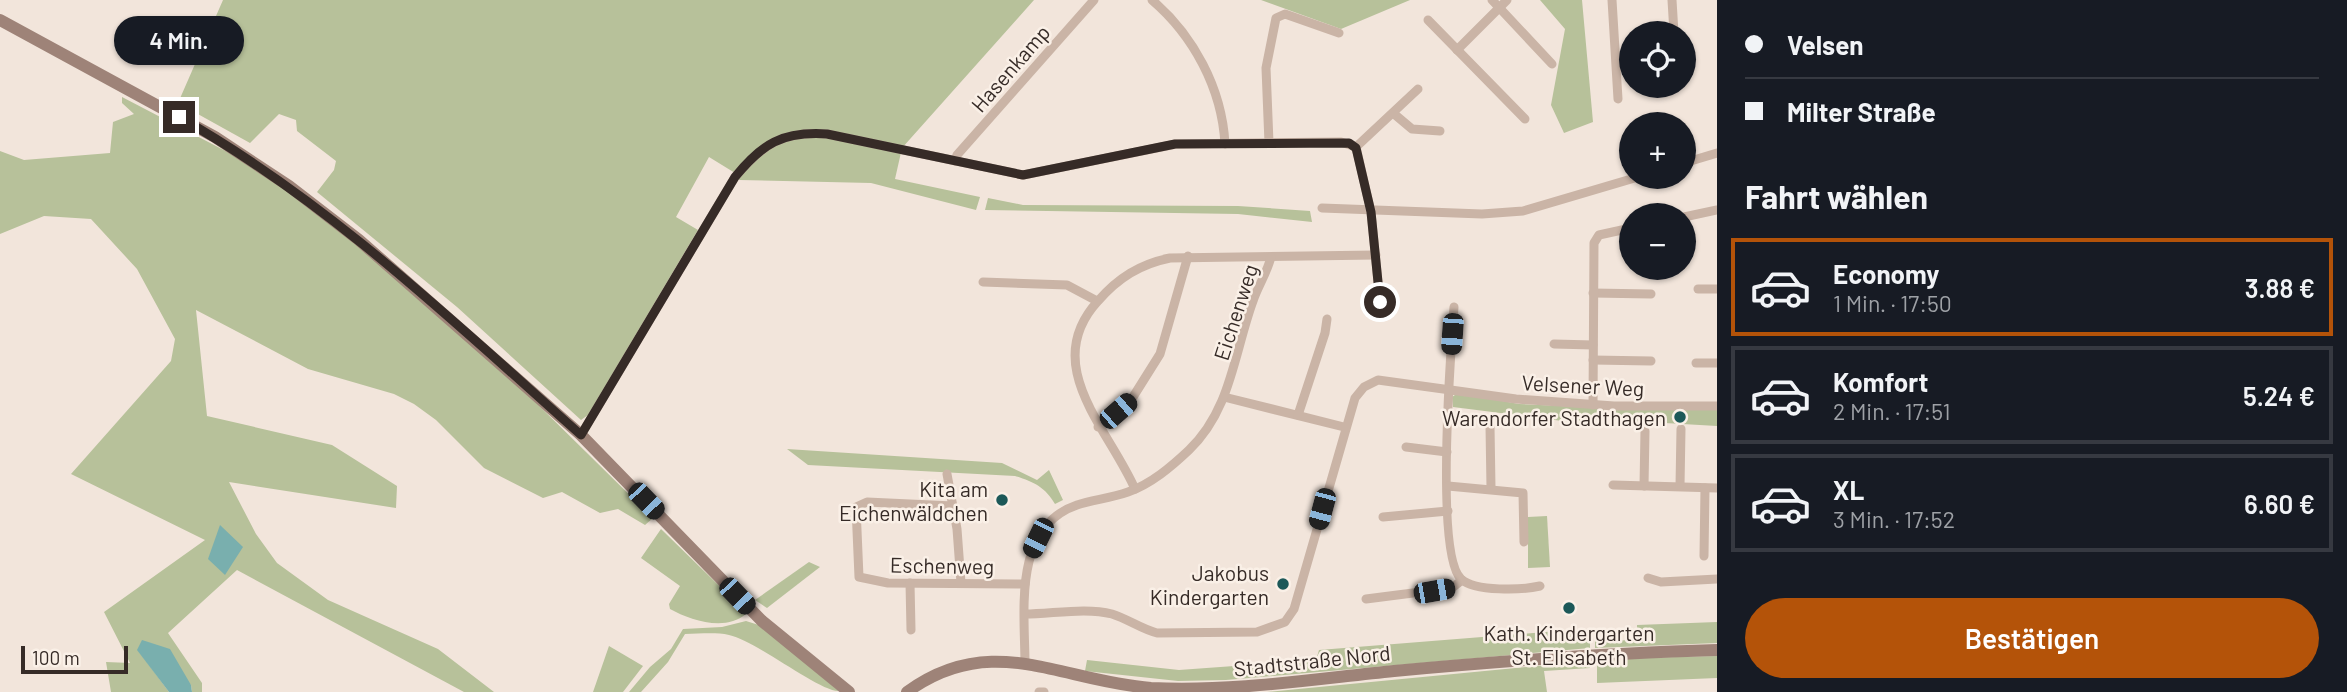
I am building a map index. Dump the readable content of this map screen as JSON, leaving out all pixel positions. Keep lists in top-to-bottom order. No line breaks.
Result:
{"streets":{"main road":["Stadtstraße Nord"],"street":["Hasenkamp","Eichenweg","Velsener Weg","Eschenweg"]},"crossings":[["Eichenweg","Eschenweg"],["Eichenweg","Stadtstraße Nord"]],"places":["Warendorfer Stadthagen","Kita am Eichenwäldchen","Jakobus Kindergarten","Kath. Kindergarten St. Elisabeth"],"scale_bar":"100 m","page":{"banner":["Velsen","Milter Straße"],"bubble":"4 Min.","map_buttons":["+","−"],"heading":"Fahrt wählen","list":[{"name":"Economy","note":"1 Min. · 17:50","value":"3.88 €"},{"name":"Komfort","note":"2 Min. · 17:51","value":"5.24 €"},{"name":"XL","note":"3 Min. · 17:52","value":"6.60 €"}],"buttons":"Bestätigen","scale":"100 m"}}
